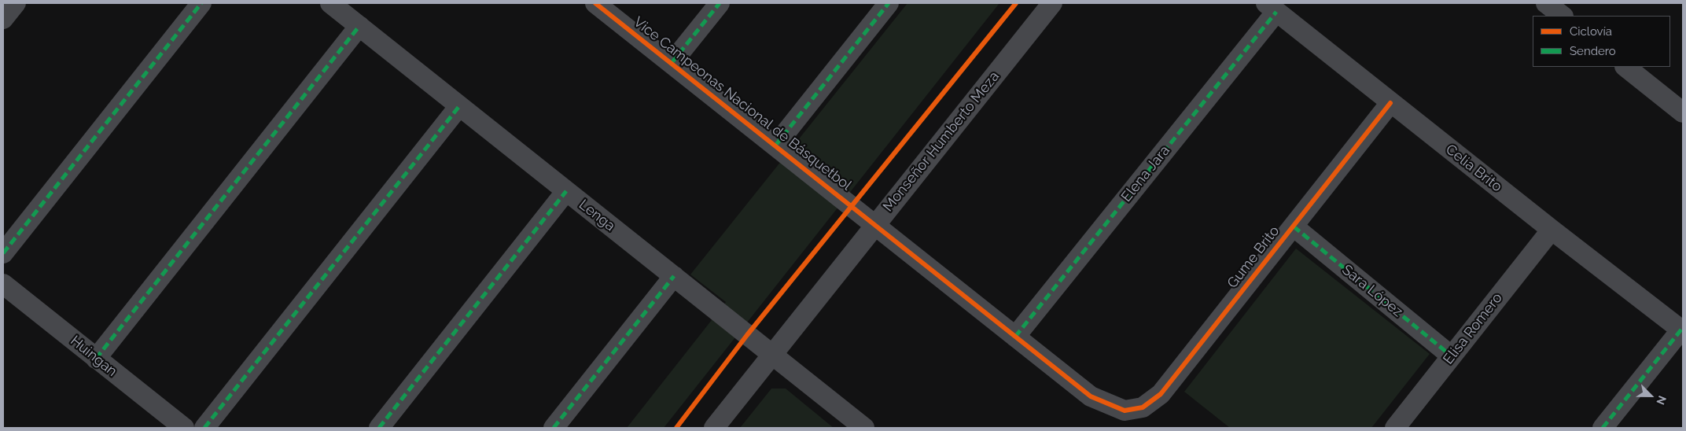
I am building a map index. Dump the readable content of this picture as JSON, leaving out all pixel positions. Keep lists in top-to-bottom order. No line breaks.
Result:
{"streets":{"street":["Vice Campeonas Nacional de Básquetbol","Monseñor Humberto Meza","Celia Brito","Elena Jara","Lenga","Gume Brito","Sara López","Elisa Romero","Huingan"]},"crossings":[["Vice Campeonas Nacional de Básquetbol","Monseñor Humberto Meza"],["Vice Campeonas Nacional de Básquetbol","Elena Jara"],["Vice Campeonas Nacional de Básquetbol","Gume Brito"],["Monseñor Humberto Meza","Lenga"],["Celia Brito","Elena Jara"],["Celia Brito","Gume Brito"],["Celia Brito","Elisa Romero"],["Gume Brito","Sara López"],["Sara López","Elisa Romero"]],"legend":["Ciclovía","Sendero"],"north":"bottom right"}
